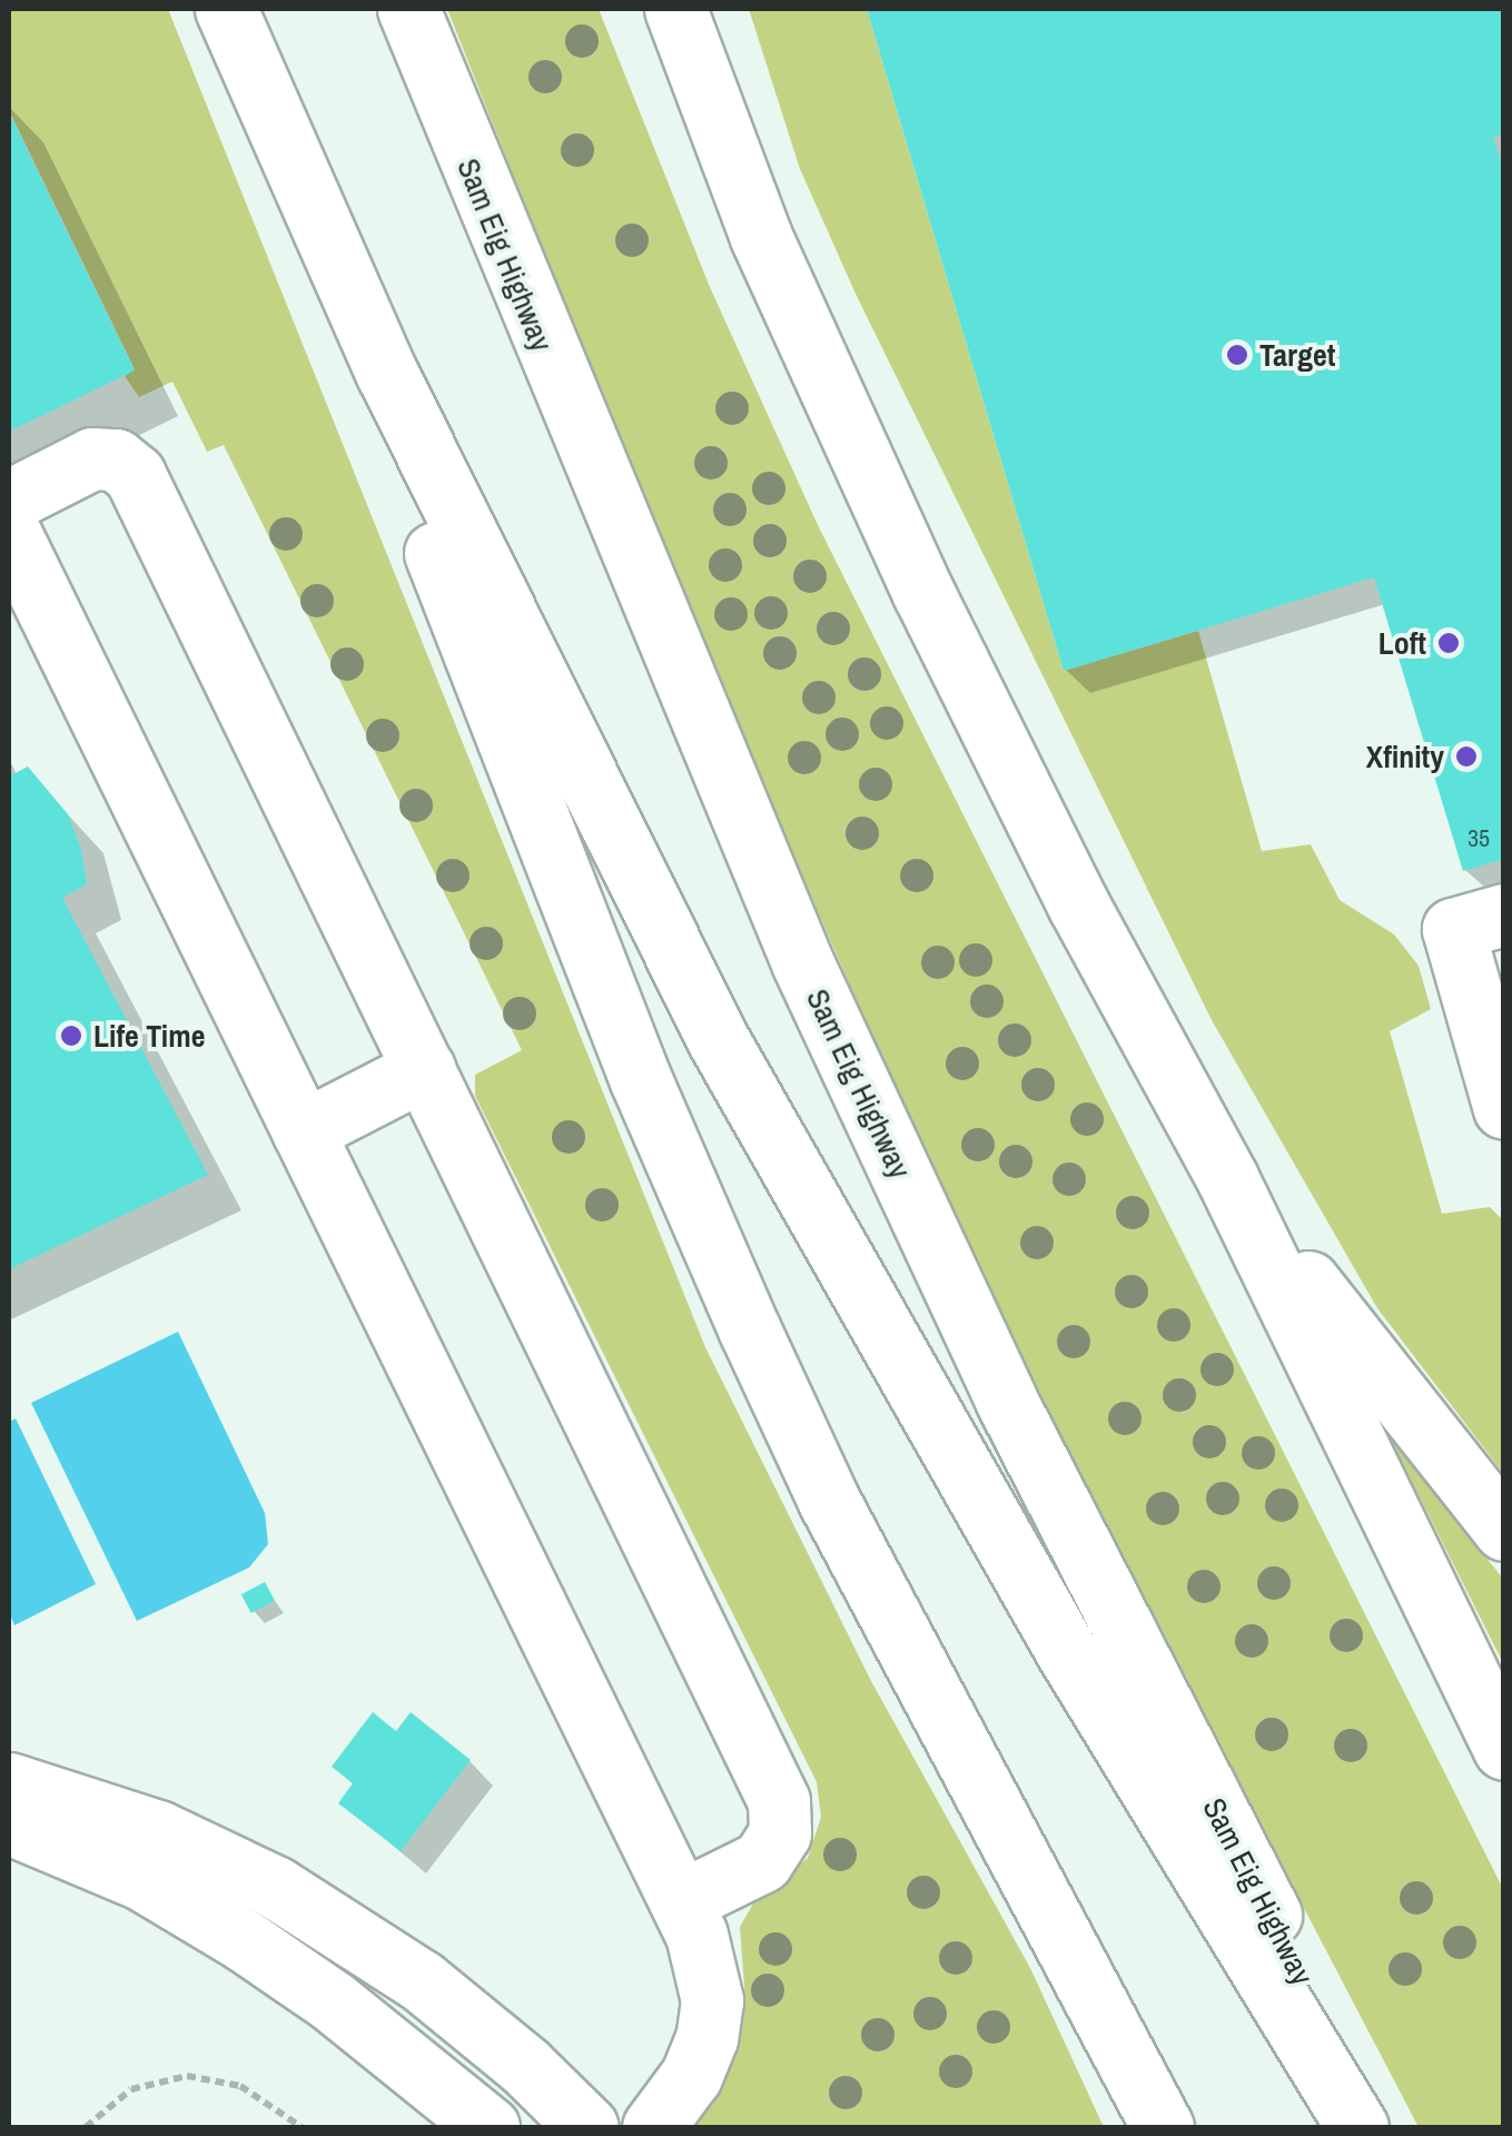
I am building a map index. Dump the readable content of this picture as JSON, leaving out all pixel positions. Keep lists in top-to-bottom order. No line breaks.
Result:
{"streets":{"main road":["Sam Eig Highway"]},"places":["Target","Loft","Xfinity","Life Time"],"house_numbers":["35"]}
